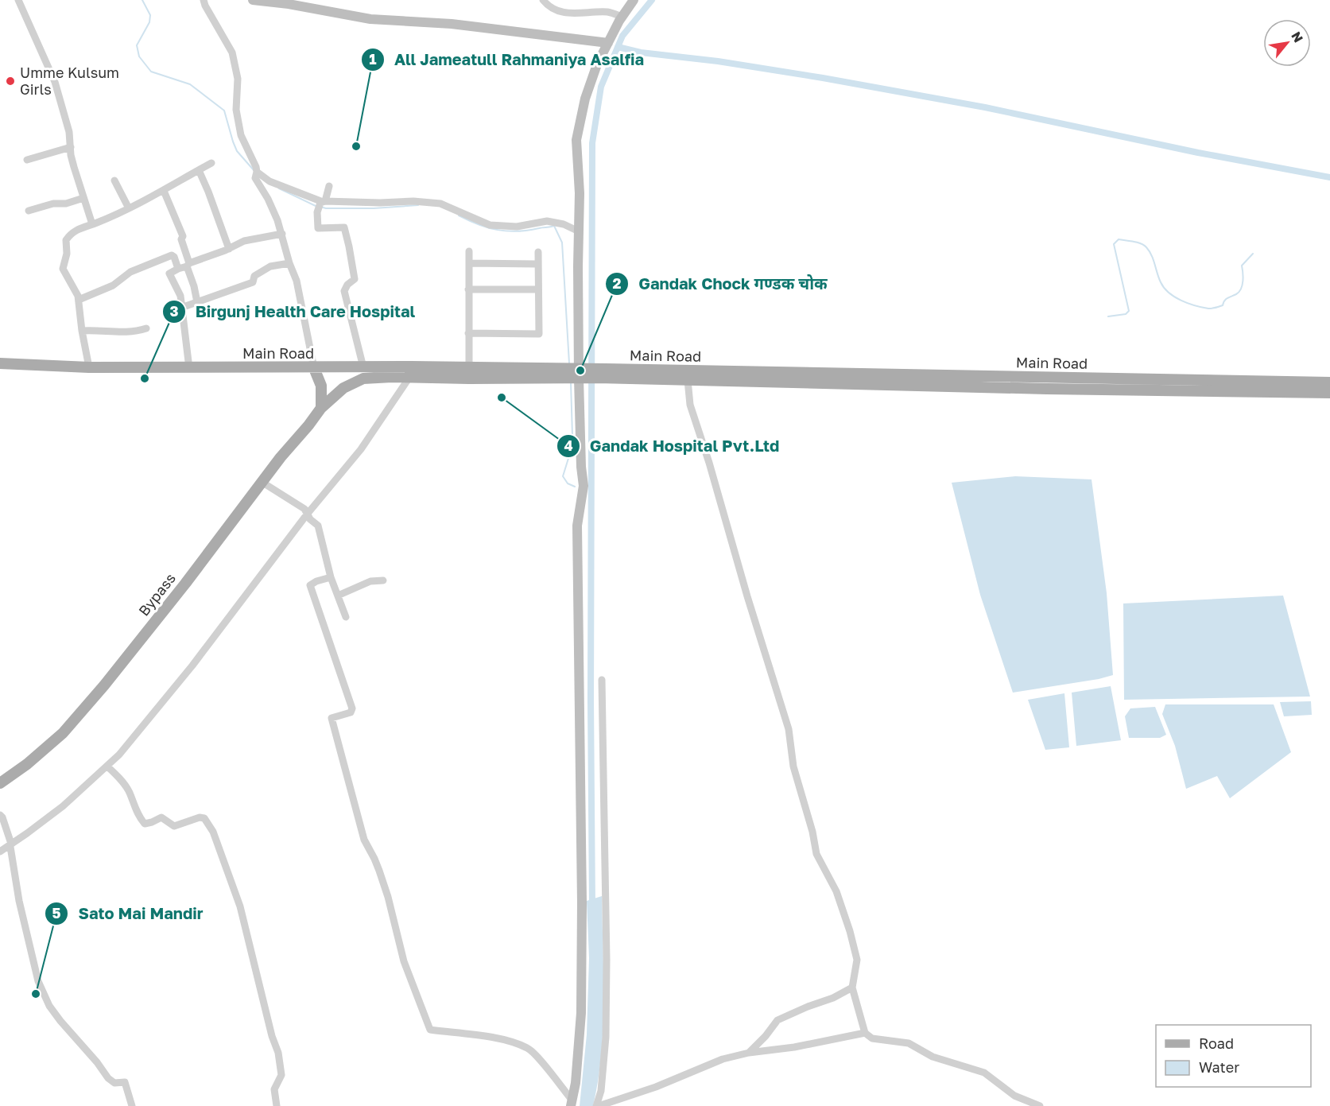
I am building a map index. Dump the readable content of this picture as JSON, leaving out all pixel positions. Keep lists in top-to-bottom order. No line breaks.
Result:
{"streets":{"main road":["Main Road","Bypass"]},"crossings":[["Main Road","Bypass"]],"places":["Umme Kulsum Girls","All Jameatull Rahmaniya Asalfia","Gandak Chock गण्डक चोक","Birgunj Health Care Hospital","Gandak Hospital Pvt.Ltd","Sato Mai Mandir"],"legend":["Road","Water"],"north":"top right"}
